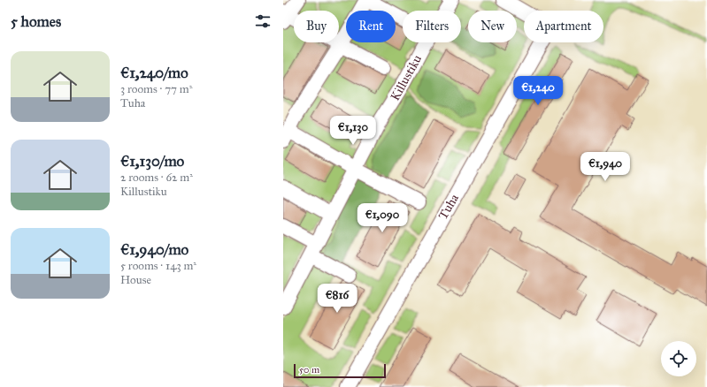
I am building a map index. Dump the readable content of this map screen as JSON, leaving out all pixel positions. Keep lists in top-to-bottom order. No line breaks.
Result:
{"streets":{"street":["Killustiku","Tuha"]},"scale_bar":"50 m","page":{"heading":"5 homes","chip":["Buy","Rent","Filters","New","Apartment"],"list":[{"name":"€1,240/mo","note":"3 rooms · 77 m² · Tuha"},{"name":"€1,130/mo","note":"2 rooms · 62 m² · Killustiku"},{"name":"€1,940/mo","note":"5 rooms · 143 m² · House"}],"price":["€1,240","€1,130","€1,940","€1,090","€816"],"scale":"50 m"}}
